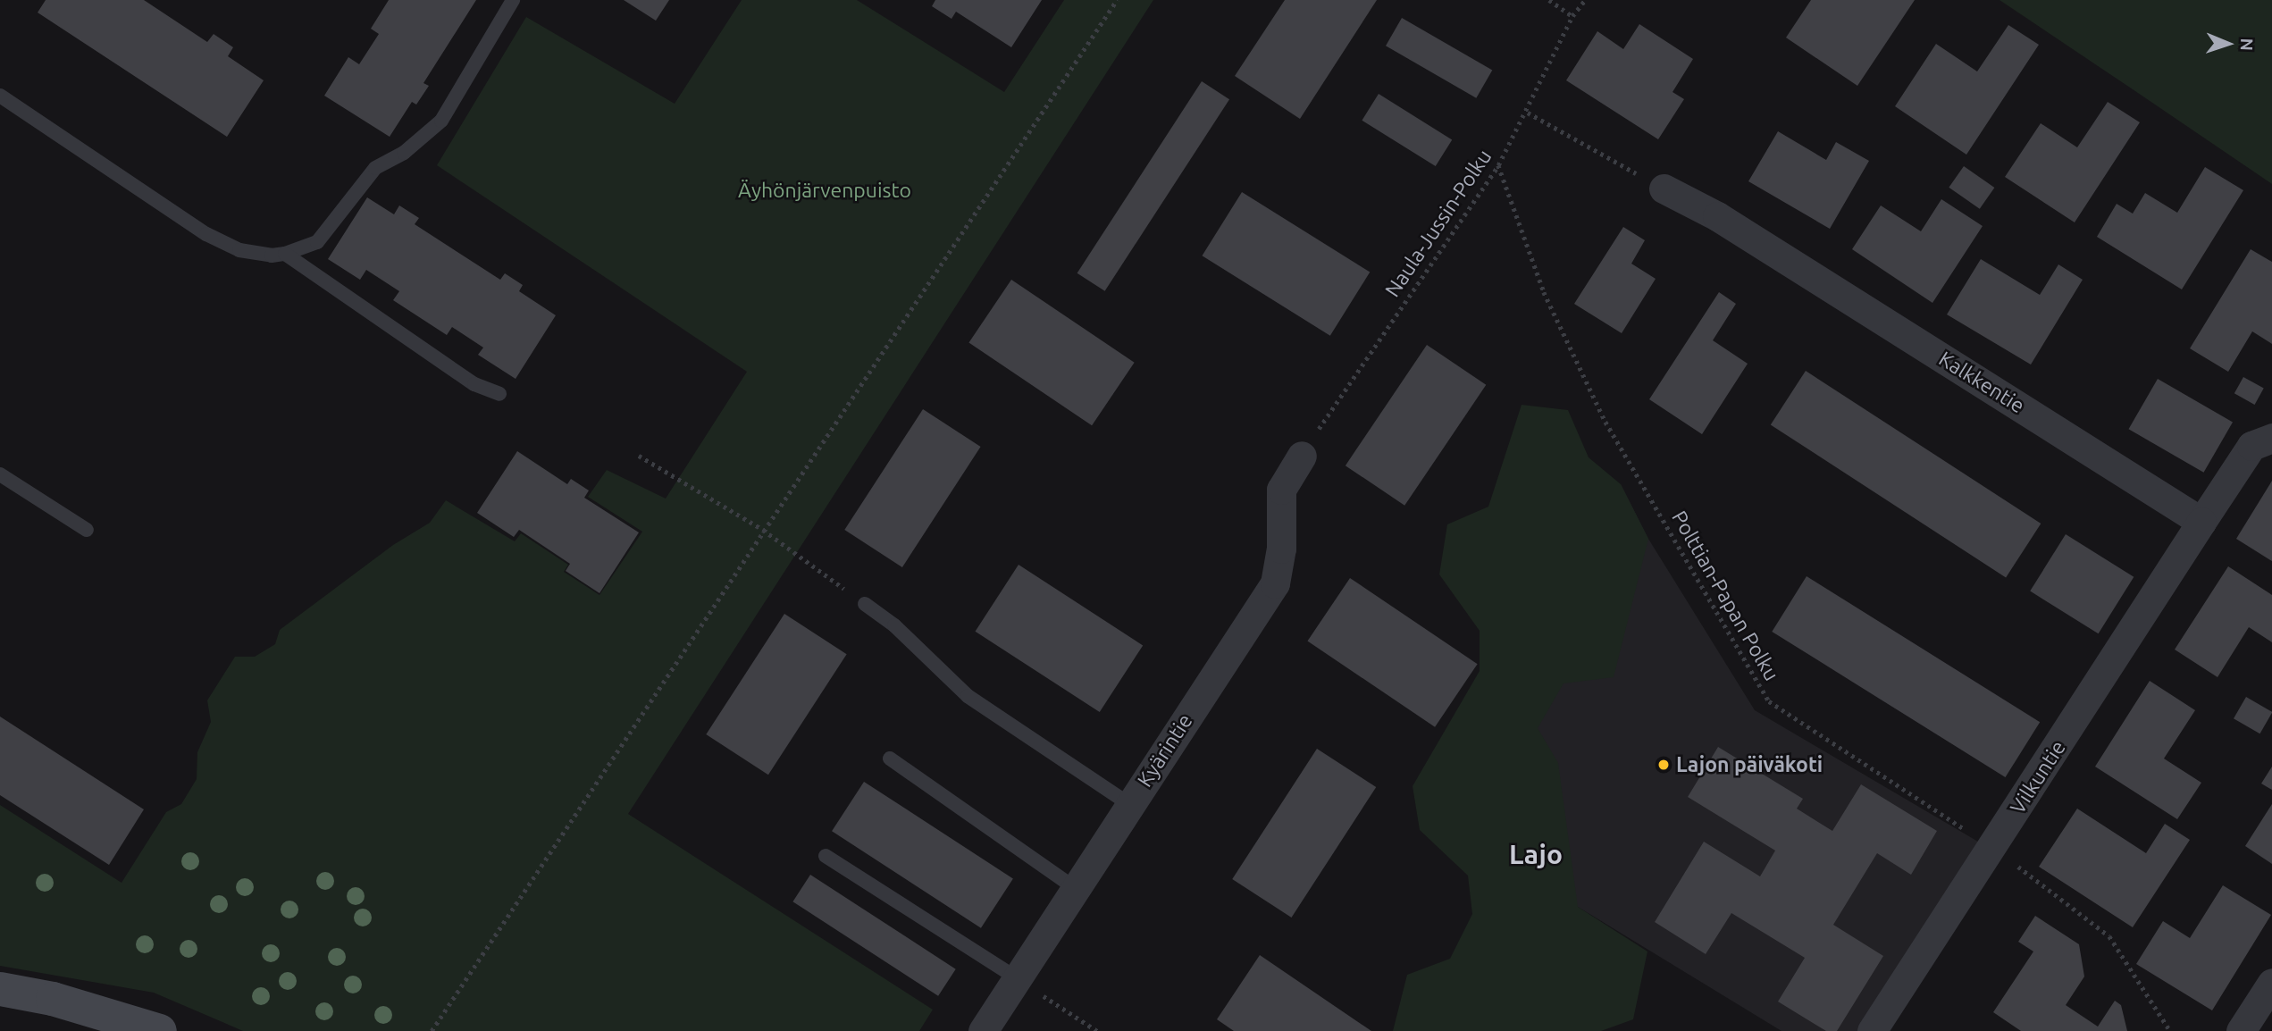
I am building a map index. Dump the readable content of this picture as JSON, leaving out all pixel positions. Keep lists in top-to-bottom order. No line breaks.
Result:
{"streets":{"street":["Kalkkentie","Kyärintie","Vilkuntie"],"path":["Naula-Jussin-Polku","Polttian-Papan Polku"]},"crossings":[["Naula-Jussin-Polku","Polttian-Papan Polku"],["Naula-Jussin-Polku","Kyärintie"],["Kalkkentie","Vilkuntie"],["Polttian-Papan Polku","Vilkuntie"]],"districts":["Lajo"],"parks":["Äyhönjärvenpuisto"],"places":["Lajon päiväkoti"],"north":"right"}
